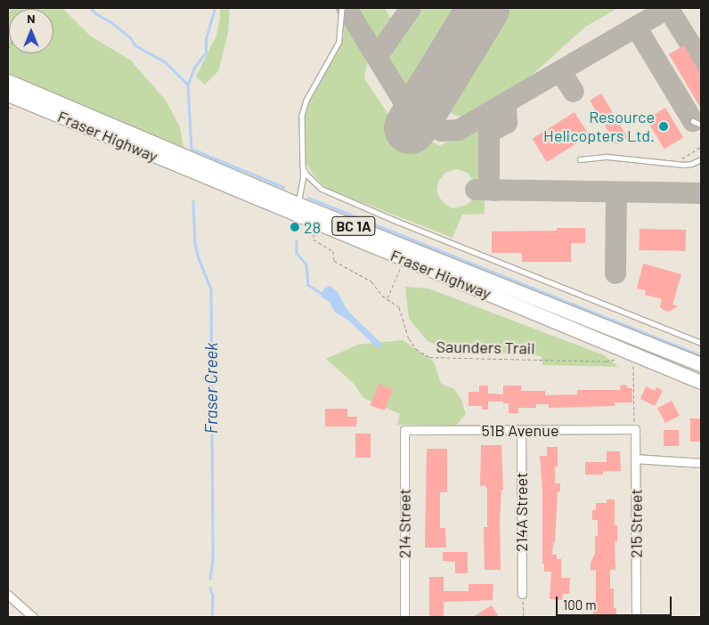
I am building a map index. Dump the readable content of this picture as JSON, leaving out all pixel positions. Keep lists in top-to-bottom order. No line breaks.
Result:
{"streets":{"main road":["Fraser Highway","BC 1A"],"street":["51B Avenue","214A Street","214 Street","215 Street"],"path":["Saunders Trail"]},"crossings":[["51B Avenue","214A Street"],["51B Avenue","214 Street"],["51B Avenue","215 Street"]],"water":["Fraser Creek"],"places":["Resource Helicopters Ltd.","28"],"scale_bar":"100 m","north":"top"}
